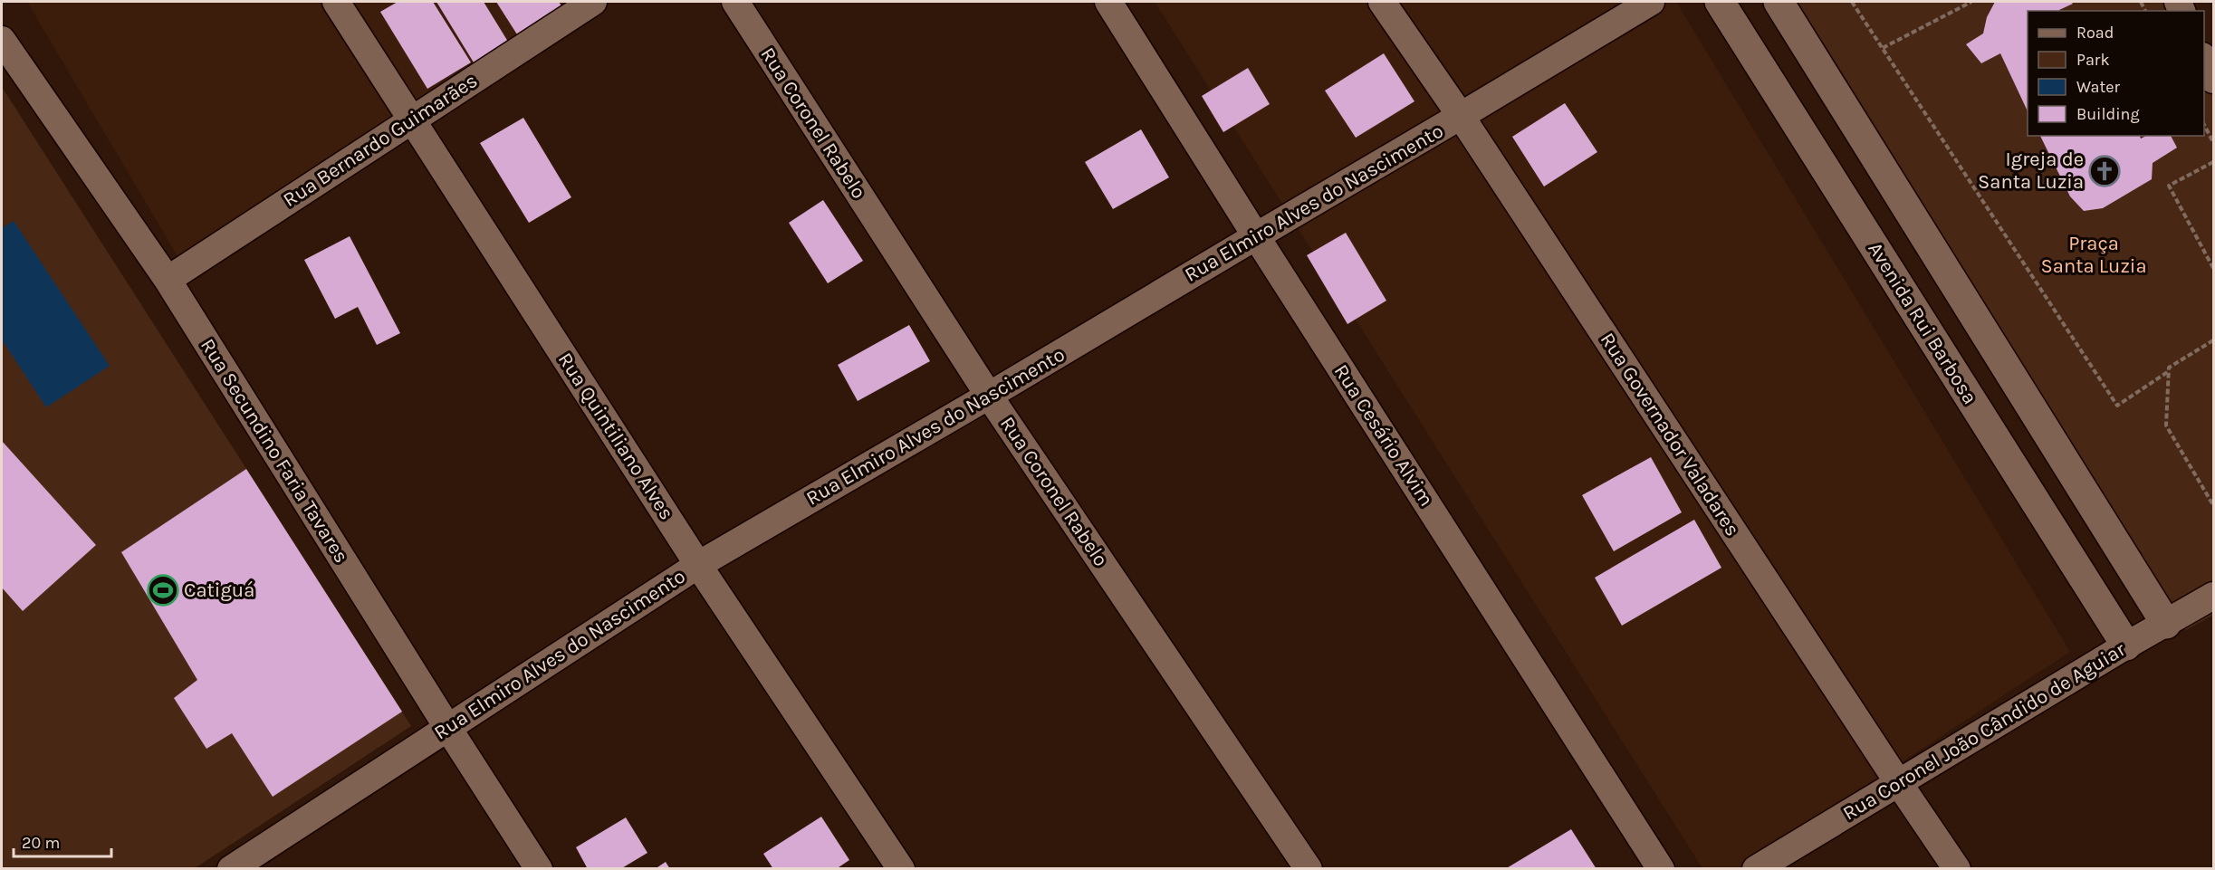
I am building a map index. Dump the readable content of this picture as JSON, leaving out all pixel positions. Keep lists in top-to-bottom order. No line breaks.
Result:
{"streets":{"street":["Rua Coronel Rabelo","Rua Bernardo Guimarães","Rua Elmiro Alves do Nascimento","Avenida Rui Barbosa","Rua Governador Valadares","Rua Cesário Alvim","Rua Quintiliano Alves","Rua Secundino Faria Tavares","Rua Coronel João Cândido de Aguiar"]},"crossings":[["Rua Coronel Rabelo","Rua Elmiro Alves do Nascimento"],["Rua Bernardo Guimarães","Rua Quintiliano Alves"],["Rua Bernardo Guimarães","Rua Secundino Faria Tavares"],["Rua Elmiro Alves do Nascimento","Rua Governador Valadares"],["Rua Elmiro Alves do Nascimento","Rua Cesário Alvim"],["Rua Elmiro Alves do Nascimento","Rua Quintiliano Alves"],["Rua Elmiro Alves do Nascimento","Rua Secundino Faria Tavares"],["Avenida Rui Barbosa","Rua Coronel João Cândido de Aguiar"],["Rua Governador Valadares","Rua Coronel João Cândido de Aguiar"]],"parks":["Praça Santa Luzia"],"places":{"church":["Igreja de Santa Luzia"],"sports":["Catiguá"]},"legend":["Road","Park","Water","Building"],"scale_bar":"20 m"}
